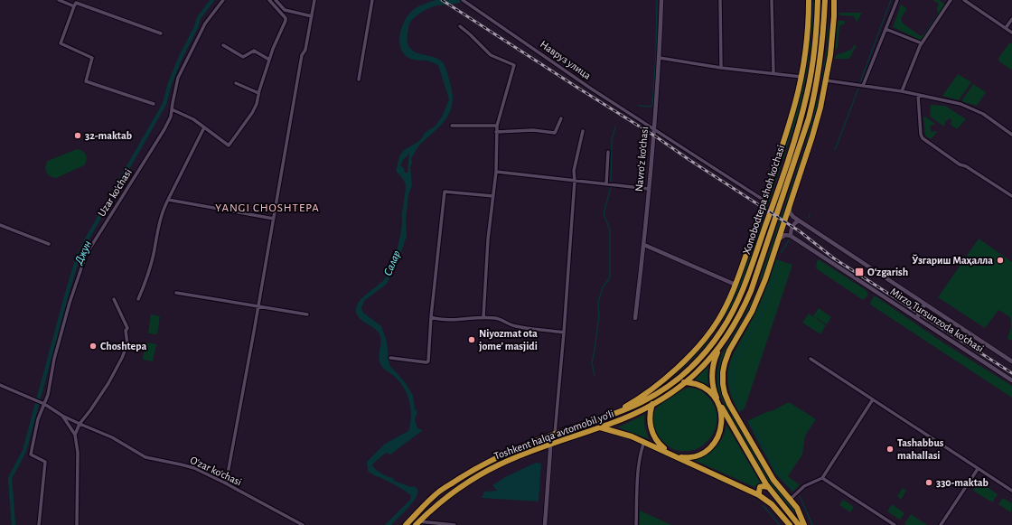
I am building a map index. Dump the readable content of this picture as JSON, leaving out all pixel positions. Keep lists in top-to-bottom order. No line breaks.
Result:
{"streets":{"highway":["Xonobodtepa shoh ko'chasi","Toshkent halqa avtomobil yo'li"],"main road":["Navro'z ko'chasi","Mirzo Tursunzoda ko'chasi"],"street":["Навруз улица","Uzar ko'chasi","O'zar ko'chasi"]},"crossings":[["Навруз улица","Navro'z ko'chasi"],["Xonobodtepa shoh ko'chasi","Toshkent halqa avtomobil yo'li"]],"districts":["YANGI CHOSHTEPA"],"water":["Джун","Салар"],"places":{"other":["32-maktab","Ўзгариш Маҳалла","Niyozmat ota jome’ masjidi","Choshtepa","Tashabbus mahallasi","330-maktab"],"transit":["O‘zgarish"]}}
